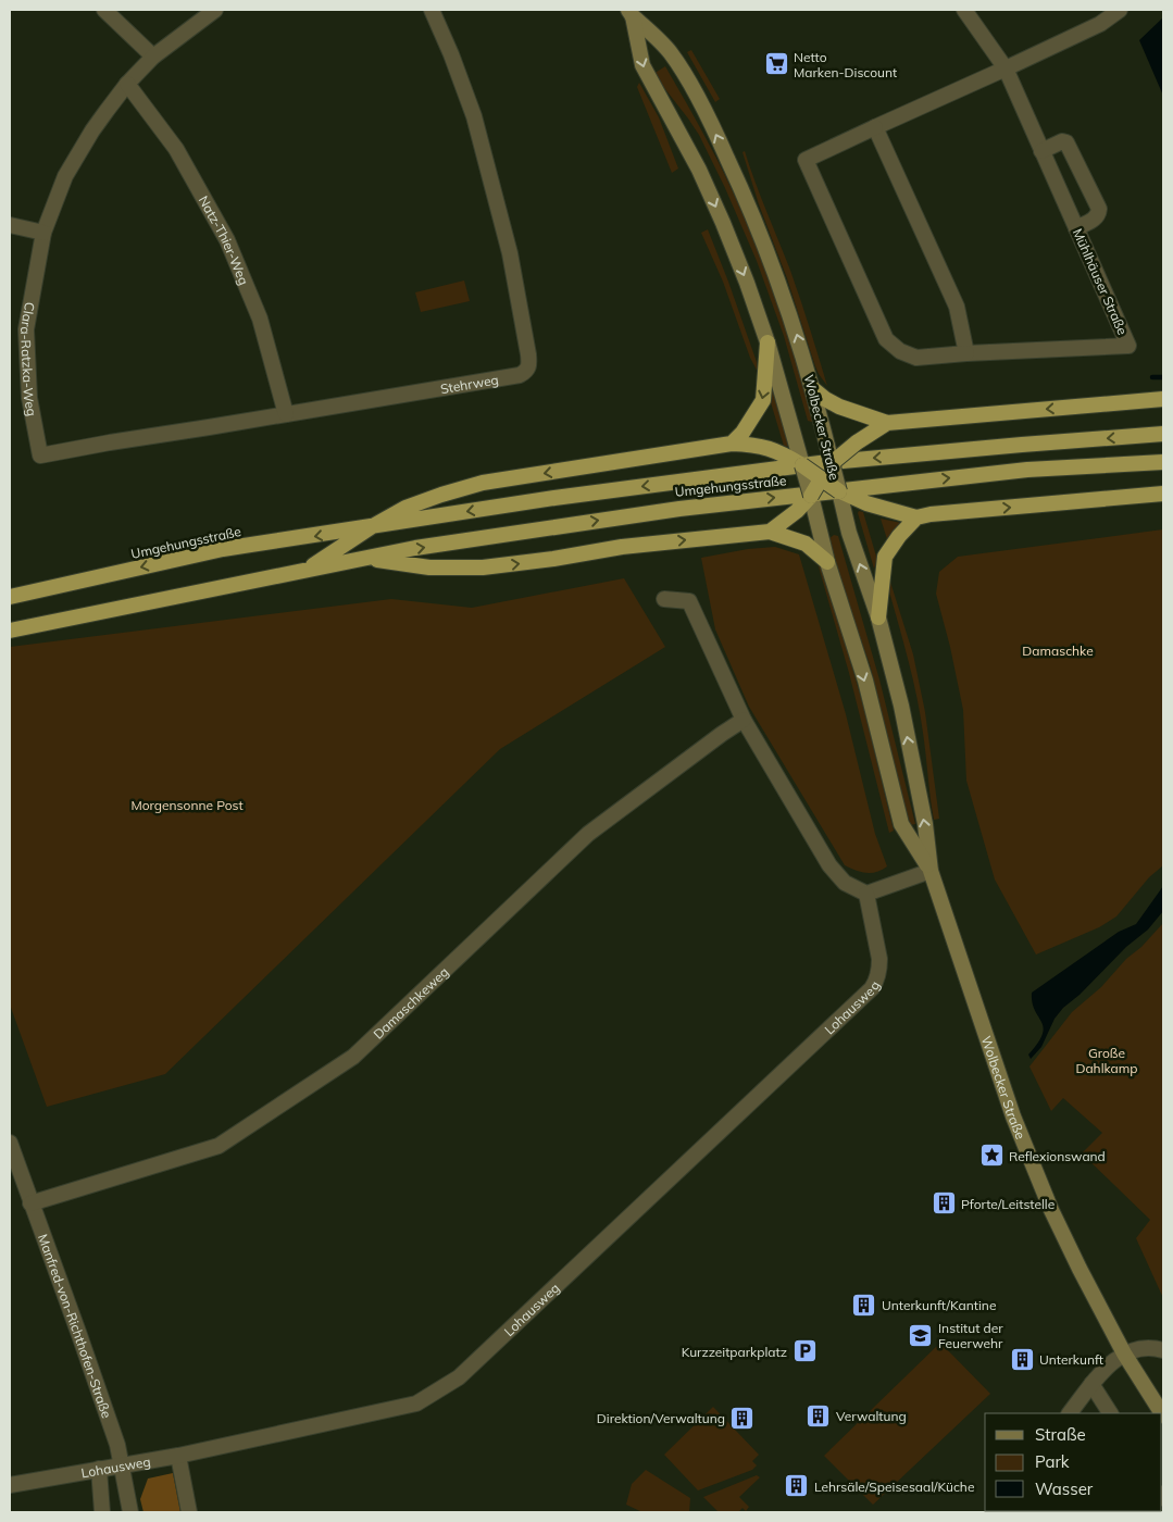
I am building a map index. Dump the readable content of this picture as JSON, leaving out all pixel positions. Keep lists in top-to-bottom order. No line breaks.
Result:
{"streets":{"highway":["Umgehungsstraße"],"main road":["Wolbecker Straße"],"street":["Natz-Thier-Weg","Mühlhäuser Straße","Clara-Ratzka-Weg","Stehrweg","Damaschkeweg","Lohausweg","Manfred-von-Richthofen-Straße"]},"crossings":[["Natz-Thier-Weg","Clara-Ratzka-Weg"],["Natz-Thier-Weg","Stehrweg"],["Clara-Ratzka-Weg","Stehrweg"],["Damaschkeweg","Manfred-von-Richthofen-Straße"],["Lohausweg","Manfred-von-Richthofen-Straße"]],"parks":["Damaschke","Morgensonne Post","Große Dahlkamp"],"places":{"supermarket":["Netto Marken-Discount"],"place":["Reflexionswand"],"building":["Pforte/Leitstelle","Unterkunft/Kantine","Unterkunft","Verwaltung","Direktion/Verwaltung","Lehrsäle/Speisesaal/Küche"],"school or university":["Institut der Feuerwehr"],"parking":["Kurzzeitparkplatz"]},"legend":["Straße","Park","Wasser"]}
